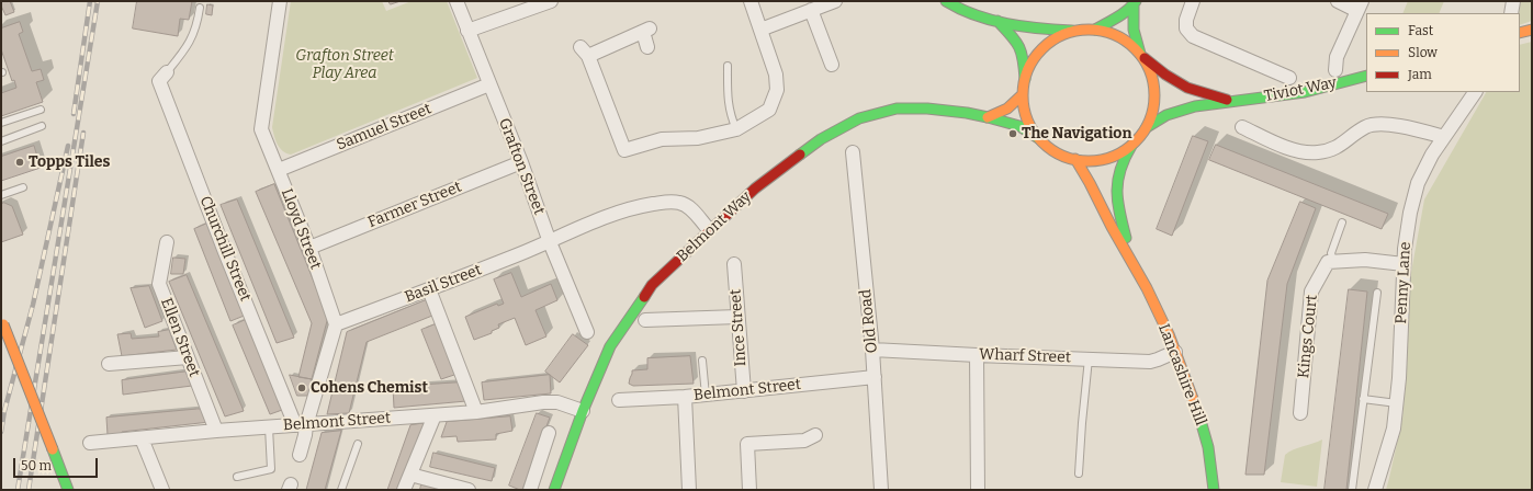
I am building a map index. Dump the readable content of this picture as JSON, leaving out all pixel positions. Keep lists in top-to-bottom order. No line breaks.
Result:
{"streets":{"main road":["Tiviot Way","Belmont Way","Lancashire Hill"],"street":["Samuel Street","Grafton Street","Farmer Street","Lloyd Street","Churchill Street","Penny Lane","Basil Street","Old Road","Ince Street","Kings Court","Ellen Street","Wharf Street","Belmont Street"]},"crossings":[["Tiviot Way","Belmont Way"],["Tiviot Way","Lancashire Hill"],["Samuel Street","Grafton Street"],["Samuel Street","Lloyd Street"],["Grafton Street","Farmer Street"],["Grafton Street","Basil Street"],["Farmer Street","Lloyd Street"],["Belmont Way","Lancashire Hill"],["Belmont Way","Belmont Street"],["Lloyd Street","Basil Street"],["Churchill Street","Belmont Street"],["Old Road","Wharf Street"],["Old Road","Belmont Street"],["Ince Street","Belmont Street"],["Ellen Street","Belmont Street"],["Wharf Street","Lancashire Hill"]],"parks":["Grafton Street Play Area"],"places":["The Navigation","Topps Tiles","Cohens Chemist"],"legend":["Fast","Slow","Jam"],"scale_bar":"50 m"}
